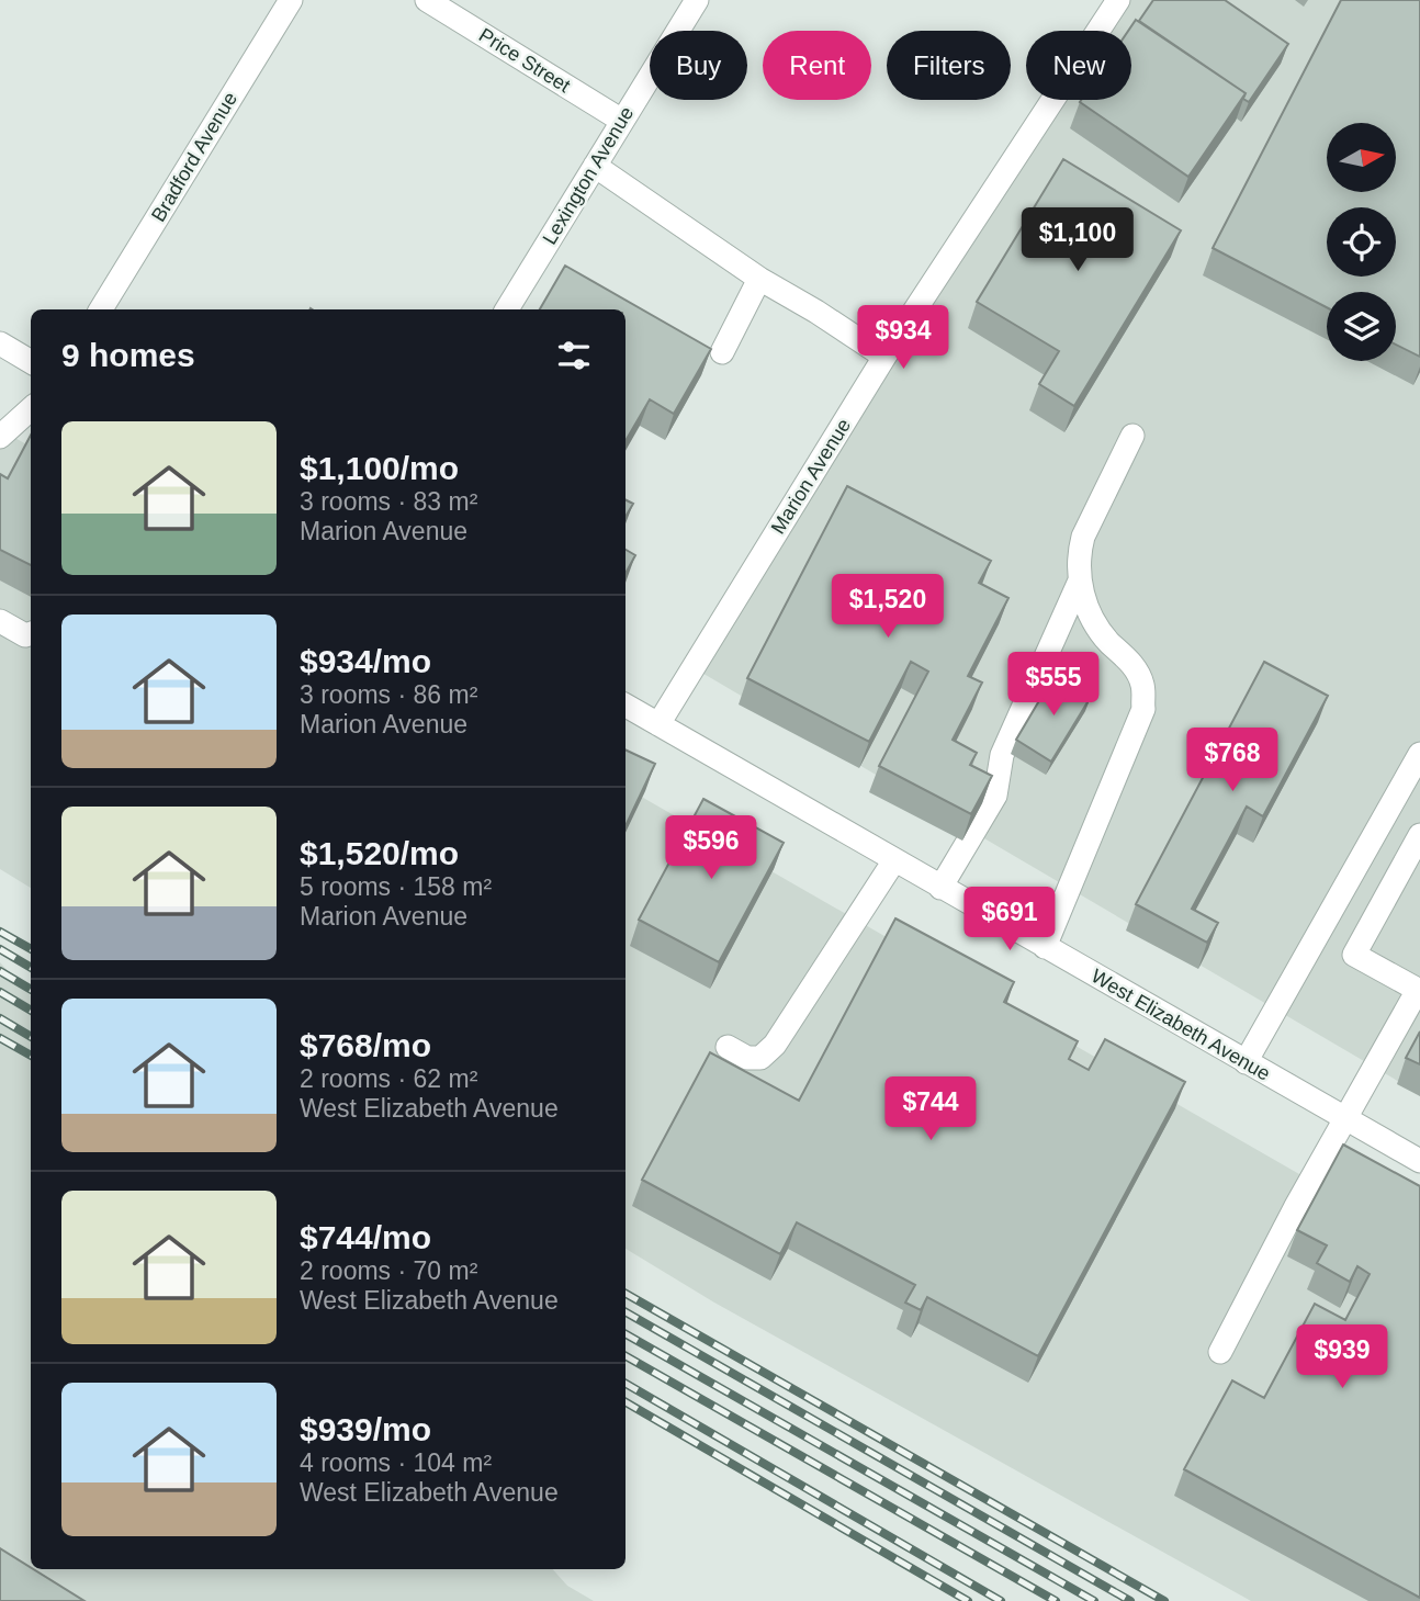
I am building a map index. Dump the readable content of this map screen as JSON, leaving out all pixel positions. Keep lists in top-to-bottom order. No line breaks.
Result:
{"streets":{"street":["Price Street","Bradford Avenue","Lexington Avenue","Marion Avenue","West Elizabeth Avenue"]},"crossings":[["Price Street","Lexington Avenue"],["Marion Avenue","West Elizabeth Avenue"]],"north":"right","page":{"chip":["Buy","Rent","Filters","New"],"price":["$1,100","$934","$1,520","$555","$768","$596","$691","$744","$939"],"heading":"9 homes","list":[{"name":"$1,100/mo","note":"3 rooms · 83 m² · Marion Avenue"},{"name":"$934/mo","note":"3 rooms · 86 m² · Marion Avenue"},{"name":"$1,520/mo","note":"5 rooms · 158 m² · Marion Avenue"},{"name":"$768/mo","note":"2 rooms · 62 m² · West Elizabeth Avenue"},{"name":"$744/mo","note":"2 rooms · 70 m² · West Elizabeth Avenue"},{"name":"$939/mo","note":"4 rooms · 104 m² · West Elizabeth Avenue"}]}}
